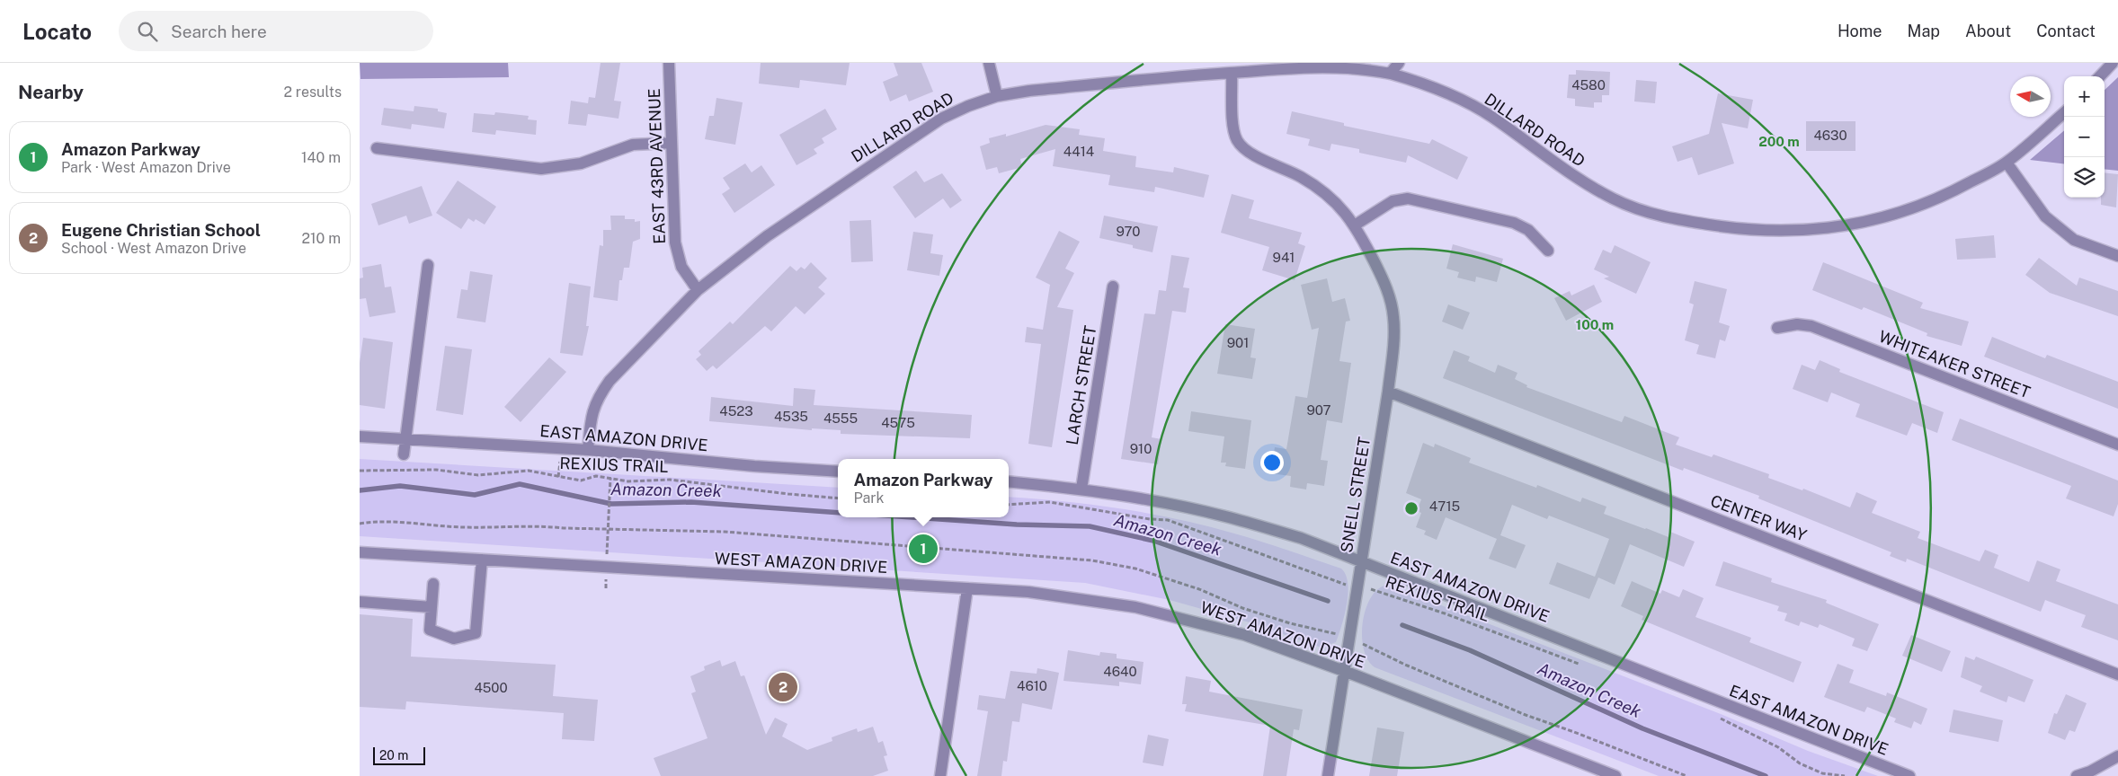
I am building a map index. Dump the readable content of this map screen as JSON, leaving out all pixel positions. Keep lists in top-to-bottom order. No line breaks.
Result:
{"streets":{"street":["DILLARD ROAD","EAST 43RD AVENUE","WHITEAKER STREET","LARCH STREET","EAST AMAZON DRIVE","SNELL STREET","CENTER WAY","WEST AMAZON DRIVE"],"path":["REXIUS TRAIL"]},"crossings":[["DILLARD ROAD","EAST 43RD AVENUE"],["DILLARD ROAD","EAST AMAZON DRIVE"],["DILLARD ROAD","SNELL STREET"],["LARCH STREET","EAST AMAZON DRIVE"],["EAST AMAZON DRIVE","SNELL STREET"],["REXIUS TRAIL","SNELL STREET"],["SNELL STREET","CENTER WAY"],["SNELL STREET","WEST AMAZON DRIVE"]],"water":["Amazon Creek"],"house_numbers":["4580","4630","4414","970","941","901","907","4523","4535","4555","4575","910","4715","4640","4610","4500"],"scale_bar":"20 m","north":"left","page":{"header":"Locato","search":"Search here","nav":["Home","Map","About","Contact"],"heading":["Nearby","2 results"],"map_buttons":["+","−"],"list":[{"mark":"1","name":"Amazon Parkway","note":"Park · West Amazon Drive","value":"140 m"},{"mark":"2","name":"Eugene Christian School","note":"School · West Amazon Drive","value":"210 m"}],"popup":["Amazon Parkway","Park"],"pins":["1","2"],"scale":"20 m"},"rings":["200 m","100 m"]}
